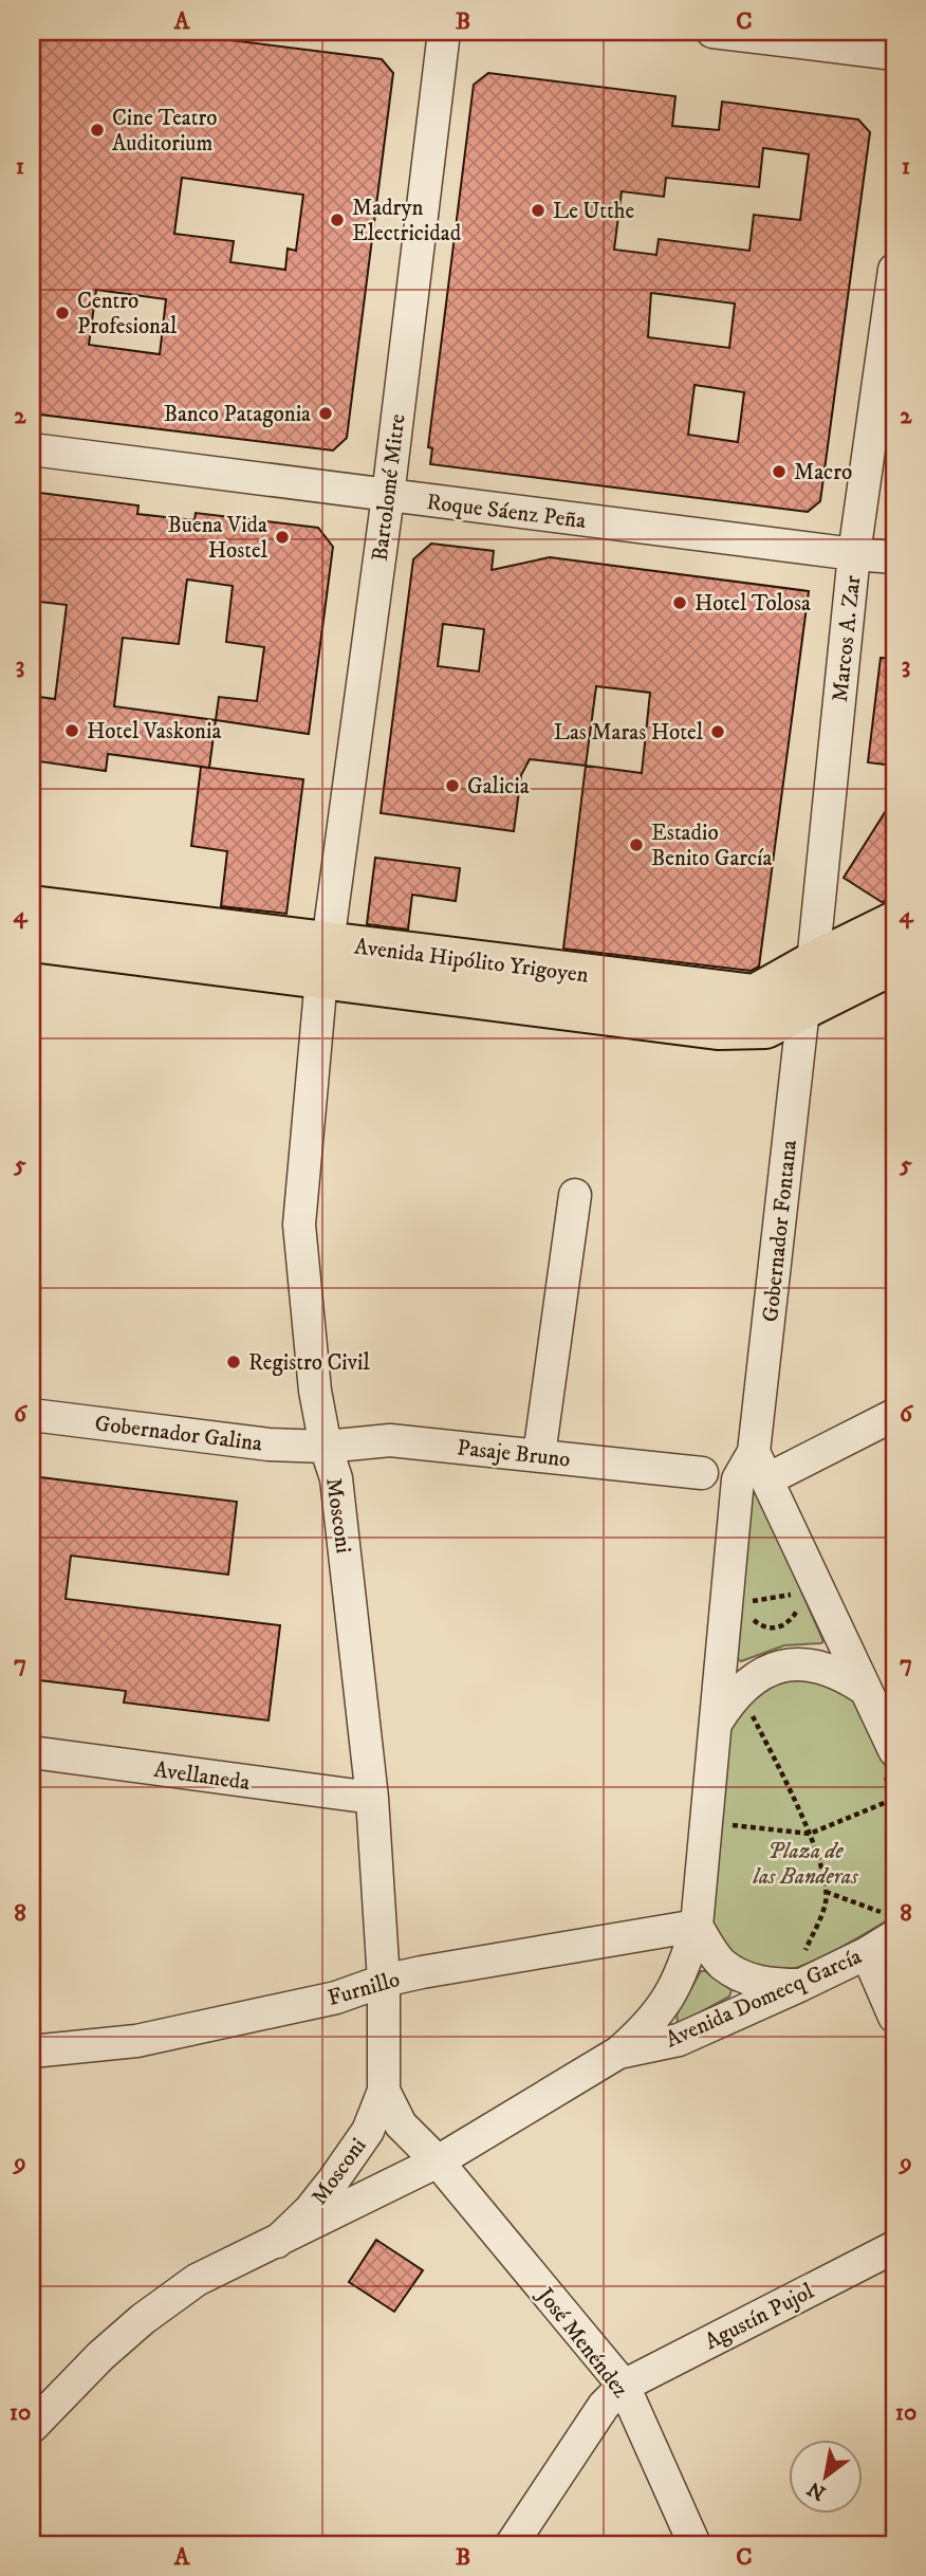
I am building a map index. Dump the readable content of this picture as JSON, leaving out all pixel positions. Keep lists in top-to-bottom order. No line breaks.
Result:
{"streets":{"main road":["Avenida Hipólito Yrigoyen"],"street":["Bartolomé Mitre","Roque Sáenz Peña","Marcos A. Zar","Gobernador Fontana","Gobernador Galina","Pasaje Bruno","Mosconi","Avellaneda","Furnillo","Avenida Domecq García","Agustín Pujol","José Menéndez"]},"crossings":[["Bartolomé Mitre","Roque Sáenz Peña"],["Bartolomé Mitre","Avenida Hipólito Yrigoyen"],["Bartolomé Mitre","Mosconi"],["Roque Sáenz Peña","Marcos A. Zar"],["Marcos A. Zar","Avenida Hipólito Yrigoyen"],["Marcos A. Zar","Gobernador Fontana"],["Avenida Hipólito Yrigoyen","Gobernador Fontana"],["Avenida Hipólito Yrigoyen","Mosconi"],["Gobernador Fontana","Furnillo"],["Gobernador Fontana","Avenida Domecq García"],["Gobernador Galina","Pasaje Bruno"],["Gobernador Galina","Mosconi"],["Pasaje Bruno","Mosconi"],["Mosconi","Avellaneda"],["Mosconi","Furnillo"],["Mosconi","Avenida Domecq García"],["Mosconi","José Menéndez"],["Avenida Domecq García","José Menéndez"],["Agustín Pujol","José Menéndez"]],"parks":["Plaza de las Banderas"],"places":["Cine Teatro Auditorium","Le Utthe","Madryn Electricidad","Centro Profesional","Banco Patagonia","Macro","Buena Vida Hostel","Hotel Tolosa","Hotel Vaskonia","Las Maras Hotel","Galicia","Estadio Benito García","Registro Civil"],"north":"bottom left","grid":{"columns":["A","B","C"],"rows":["1","2","3","4","5","6","7","8","9","10"]}}
